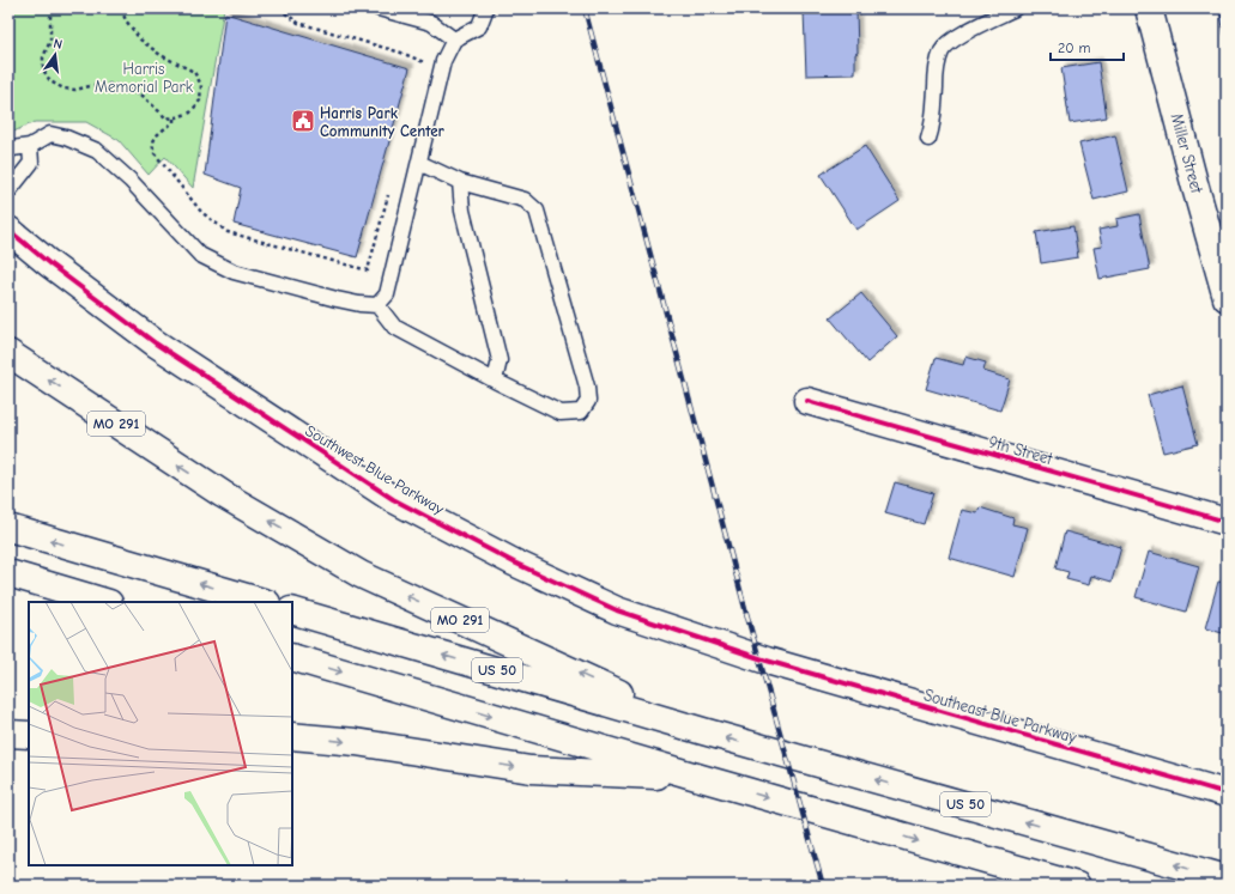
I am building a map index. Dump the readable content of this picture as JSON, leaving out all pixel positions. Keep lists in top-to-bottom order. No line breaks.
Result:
{"streets":{"main road":["Miller Street","MO 291","9th Street","Southwest Blue Parkway","US 50","Southeast Blue Parkway"]},"crossings":[["MO 291","US 50"],["Southwest Blue Parkway","Southeast Blue Parkway"]],"parks":["Harris Memorial Park"],"places":{"public building":["Harris Park Community Center"]},"scale_bar":"20 m","north":"top"}
